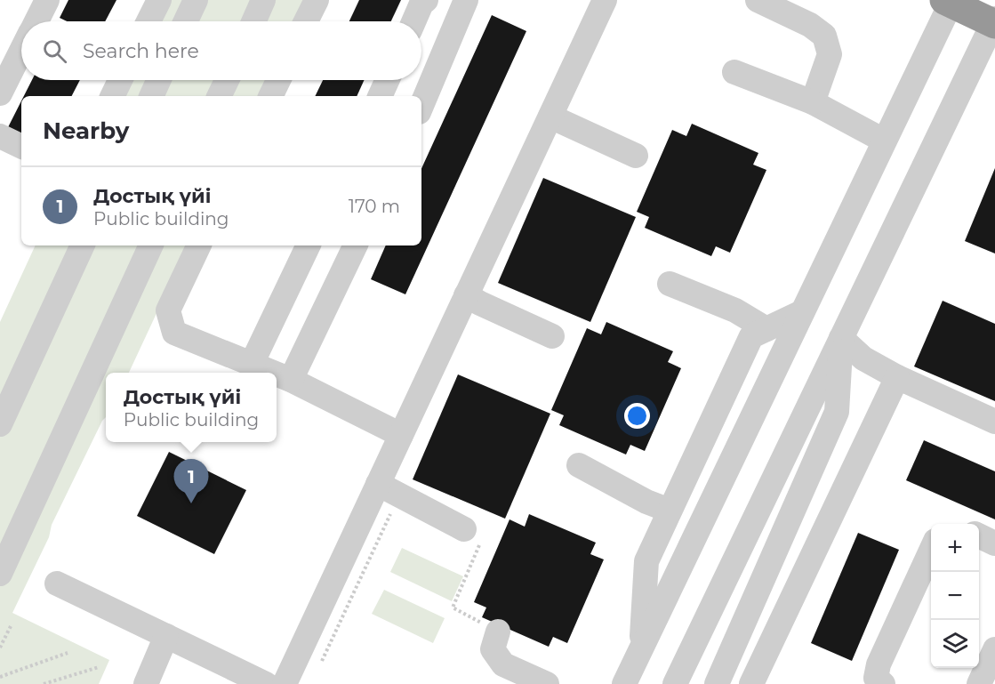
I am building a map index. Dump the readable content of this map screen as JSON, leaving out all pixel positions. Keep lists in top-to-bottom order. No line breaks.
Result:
{"page":{"search":"Search here","heading":"Nearby","list":[{"mark":"1","name":"Достық үйі","note":"Public building","value":"170 m"}],"popup":["Достық үйі","Public building"],"pins":"1","map_buttons":["+","−"]}}
